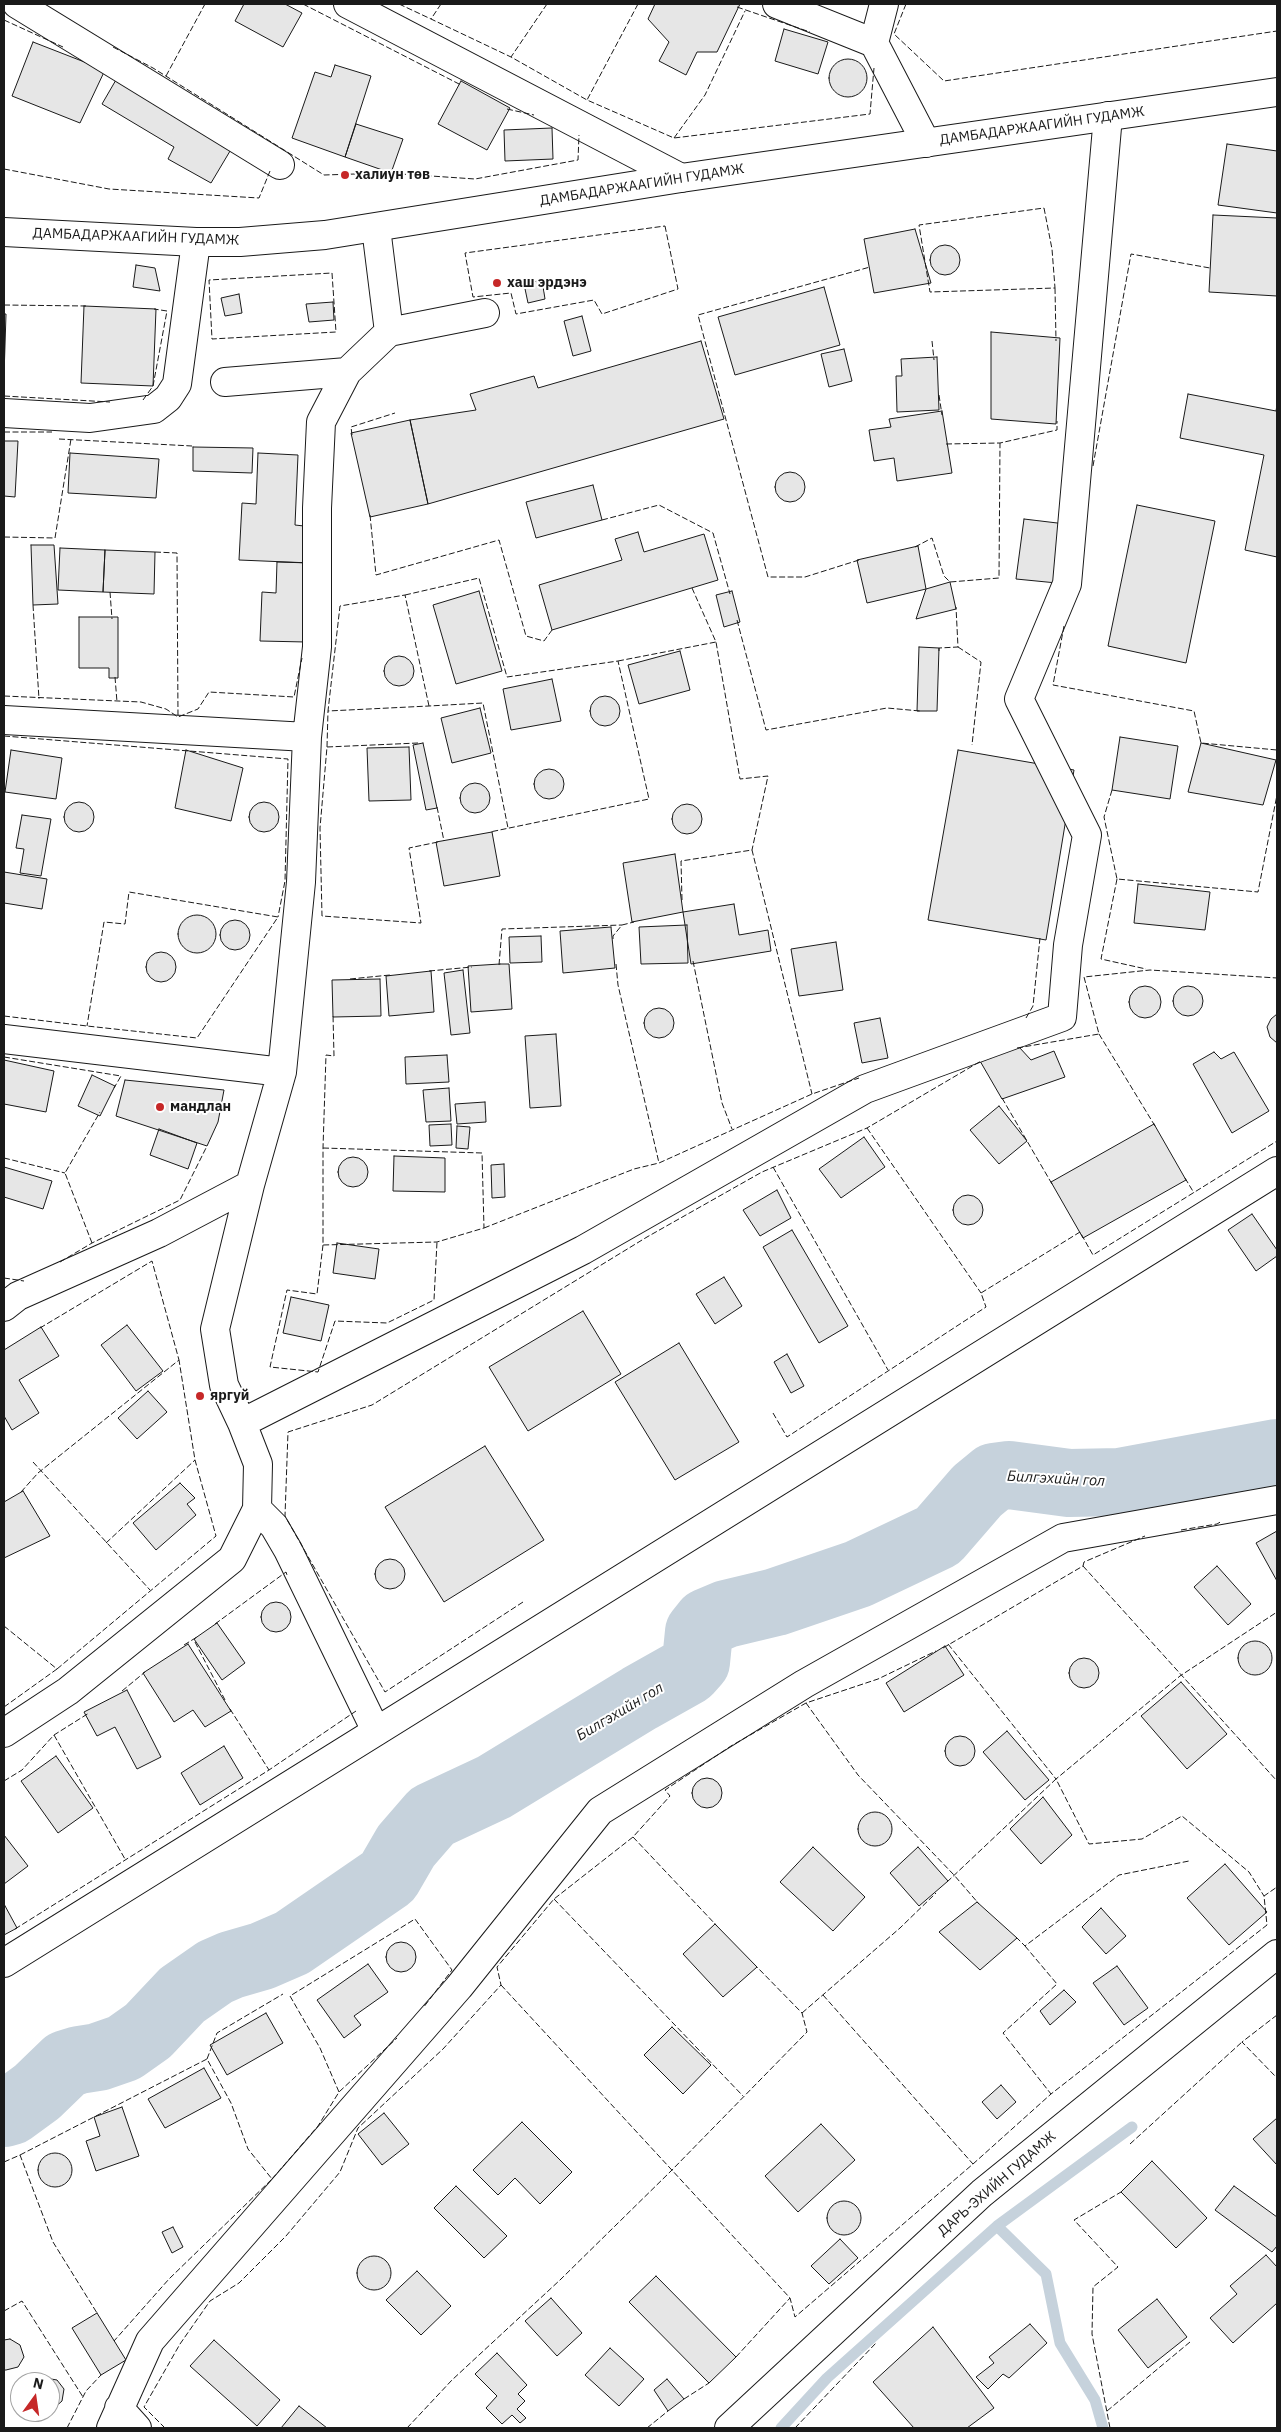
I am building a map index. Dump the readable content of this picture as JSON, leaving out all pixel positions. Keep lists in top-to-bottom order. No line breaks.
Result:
{"streets":{"street":["ДАМБАДАРЖААГИЙН ГУДАМЖ","ДАРЬ-ЭХИЙН ГУДАМЖ"]},"water":["Билгэхийн гол"],"places":["халиун төв","хаш эрдэнэ","мандлан","яргуй"],"north":"top"}
